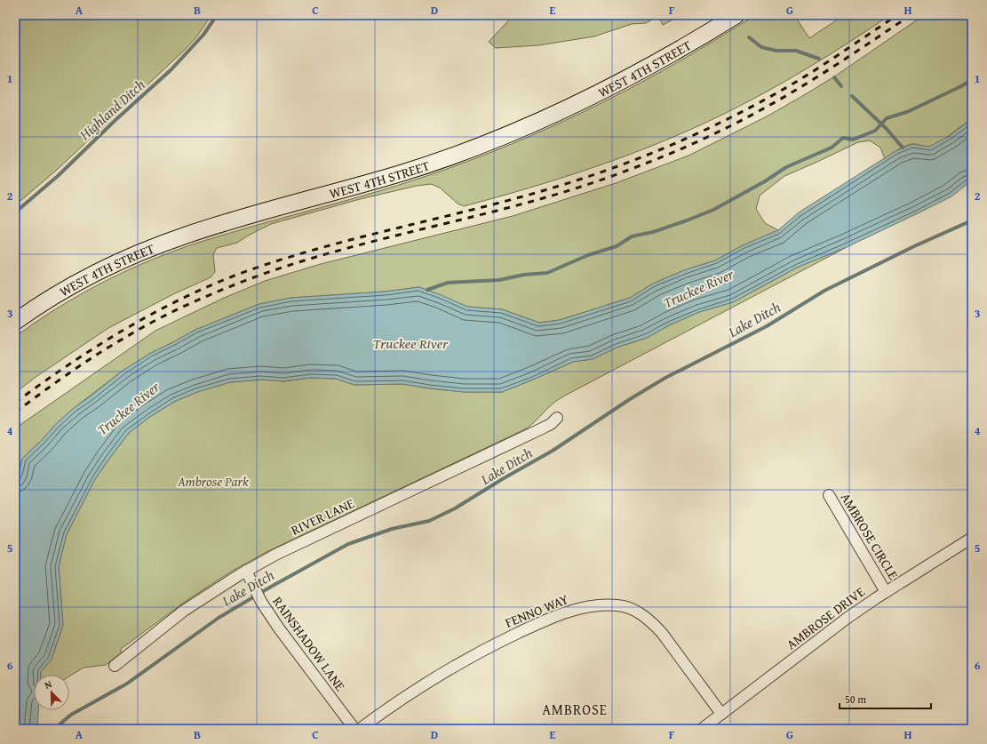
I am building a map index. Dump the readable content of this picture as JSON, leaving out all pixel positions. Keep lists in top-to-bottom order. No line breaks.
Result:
{"streets":{"main road":["WEST 4TH STREET"],"street":["RIVER LANE","AMBROSE CIRCLE","FENNO WAY","AMBROSE DRIVE","RAINSHADOW LANE"]},"crossings":[["RIVER LANE","RAINSHADOW LANE"],["AMBROSE CIRCLE","AMBROSE DRIVE"],["FENNO WAY","AMBROSE DRIVE"]],"districts":["AMBROSE"],"water":["Highland Ditch","Truckee River","Lake Ditch"],"parks":["Ambrose Park"],"scale_bar":"50 m","north":"top left","grid":{"columns":["A","B","C","D","E","F","G","H"],"rows":["1","2","3","4","5","6"]}}
